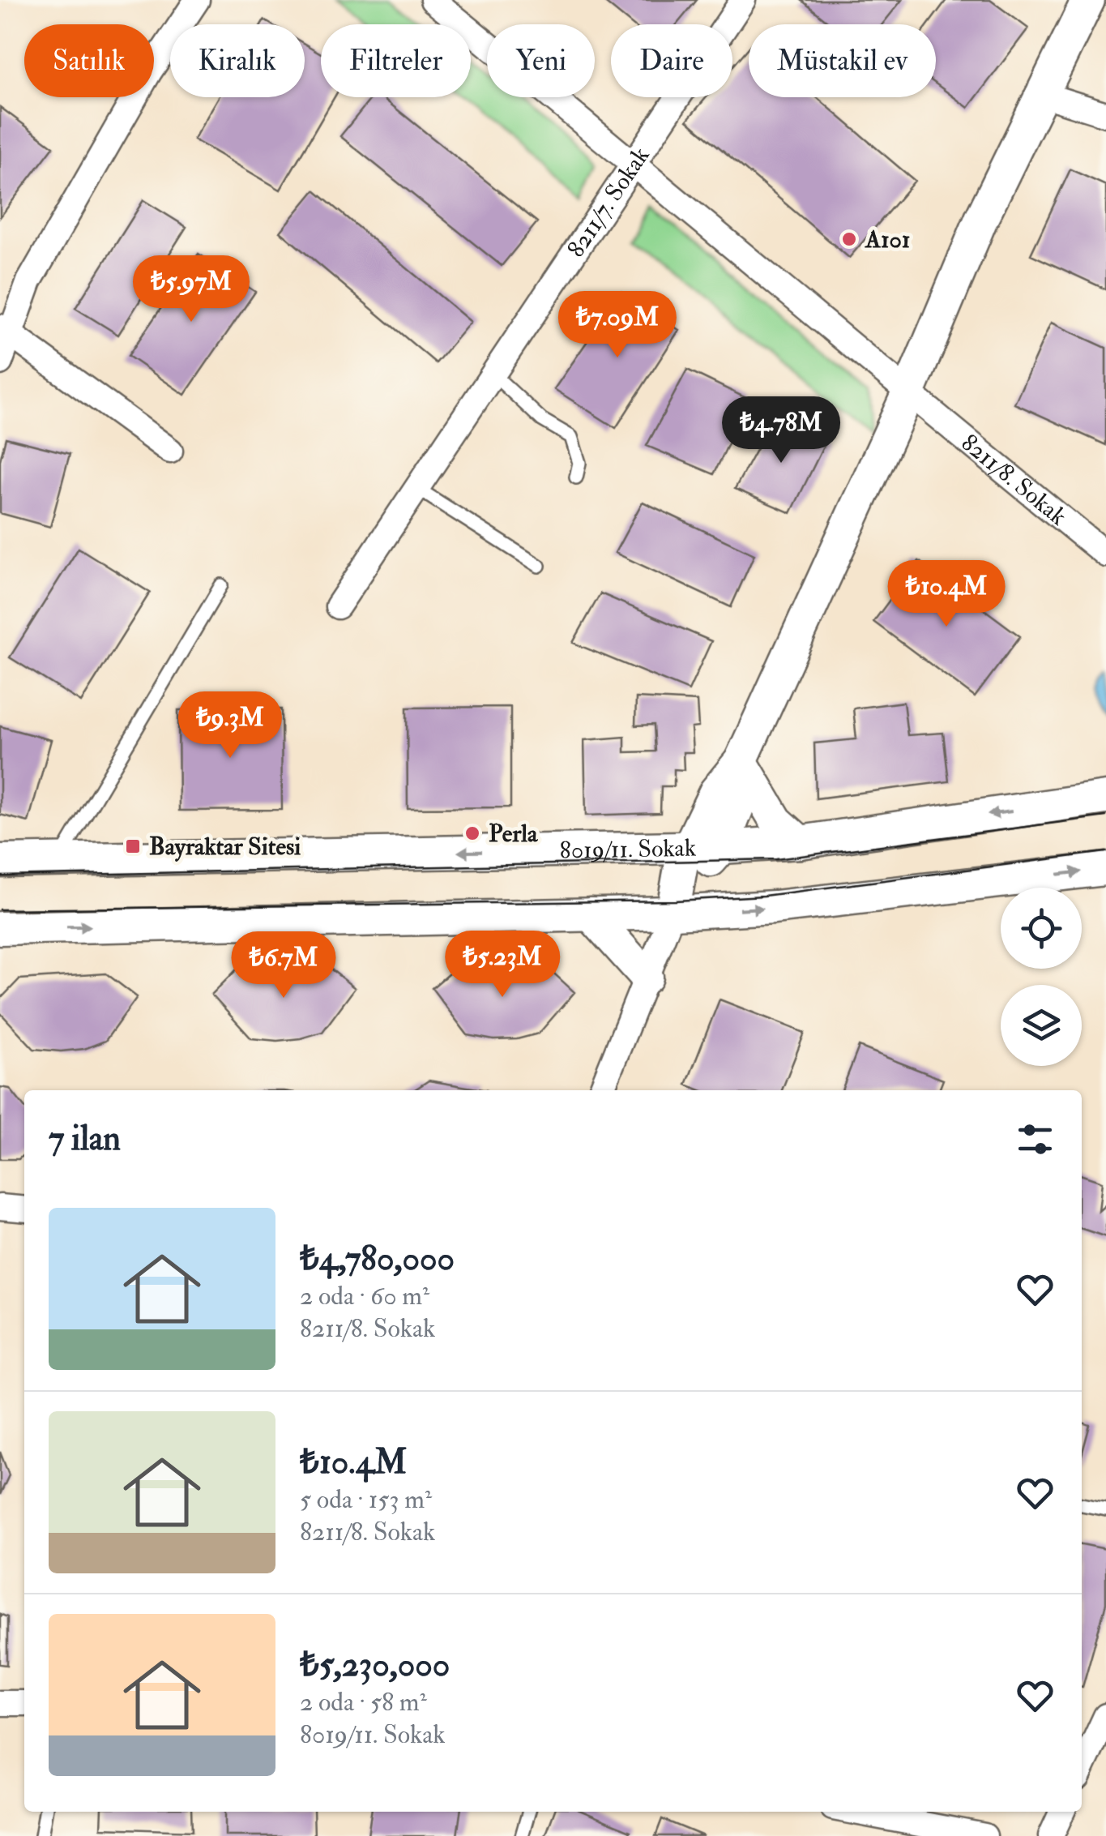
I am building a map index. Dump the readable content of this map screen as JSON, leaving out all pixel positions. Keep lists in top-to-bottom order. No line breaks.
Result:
{"streets":{"street":["8211/7. Sokak","8211/8. Sokak","8019/11. Sokak"]},"crossings":[["8211/7. Sokak","8211/8. Sokak"]],"places":{"other":["A101","Perla"],"transit":["Bayraktar Sitesi"]},"page":{"chip":["Satılık","Kiralık","Filtreler","Yeni","Daire","Müstakil ev"],"price":["₺5.97M","₺7.09M","₺4.78M","₺10.4M","₺9.3M","₺5.23M","₺6.7M"],"heading":"7 ilan","list":[{"name":"₺4,780,000","note":"2 oda · 60 m² · 8211/8. Sokak"},{"name":"₺10.4M","note":"5 oda · 153 m² · 8211/8. Sokak"},{"name":"₺5,230,000","note":"2 oda · 58 m² · 8019/11. Sokak"}]}}
